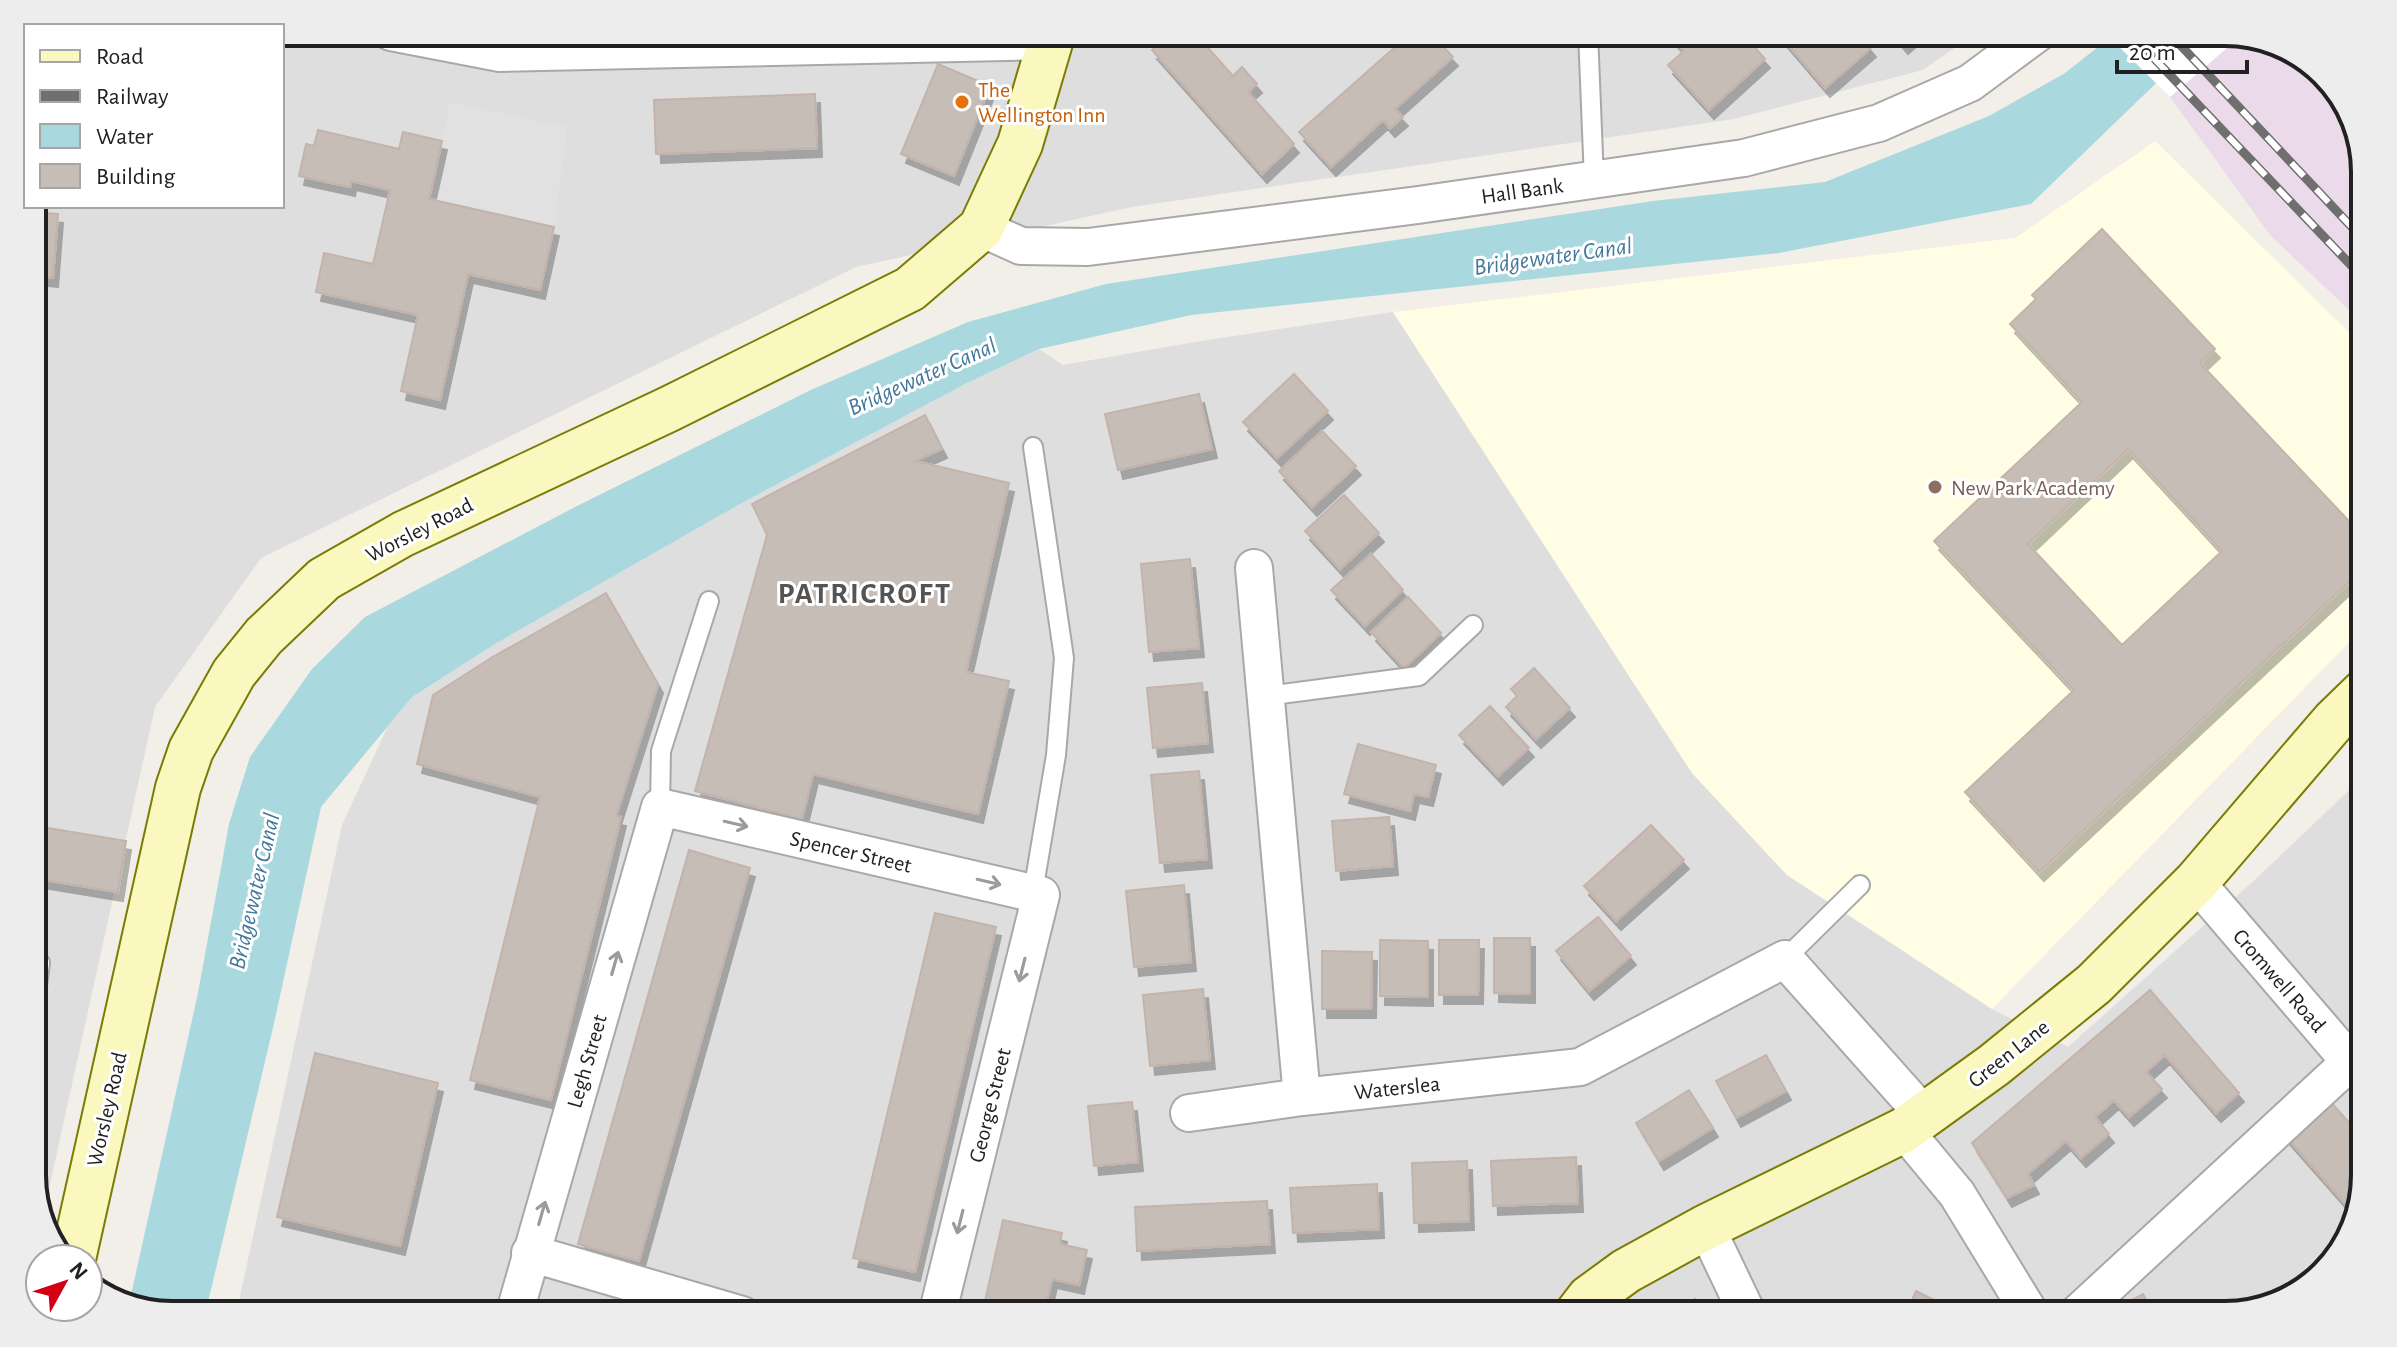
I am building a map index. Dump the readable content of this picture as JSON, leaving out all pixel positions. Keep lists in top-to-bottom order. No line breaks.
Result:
{"streets":{"main road":["Worsley Road","Green Lane"],"street":["Hall Bank","Spencer Street","Cromwell Road","Legh Street","Waterslea","George Street"]},"crossings":[["Hall Bank","Worsley Road"],["Spencer Street","Legh Street"],["Spencer Street","George Street"],["Cromwell Road","Green Lane"]],"one_way":["Spencer Street","Legh Street"],"districts":["PATRICROFT"],"water":["Bridgewater Canal"],"places":["The Wellington Inn","New Park Academy"],"legend":["Road","Railway","Water","Building"],"scale_bar":"20 m","north":"top right"}
